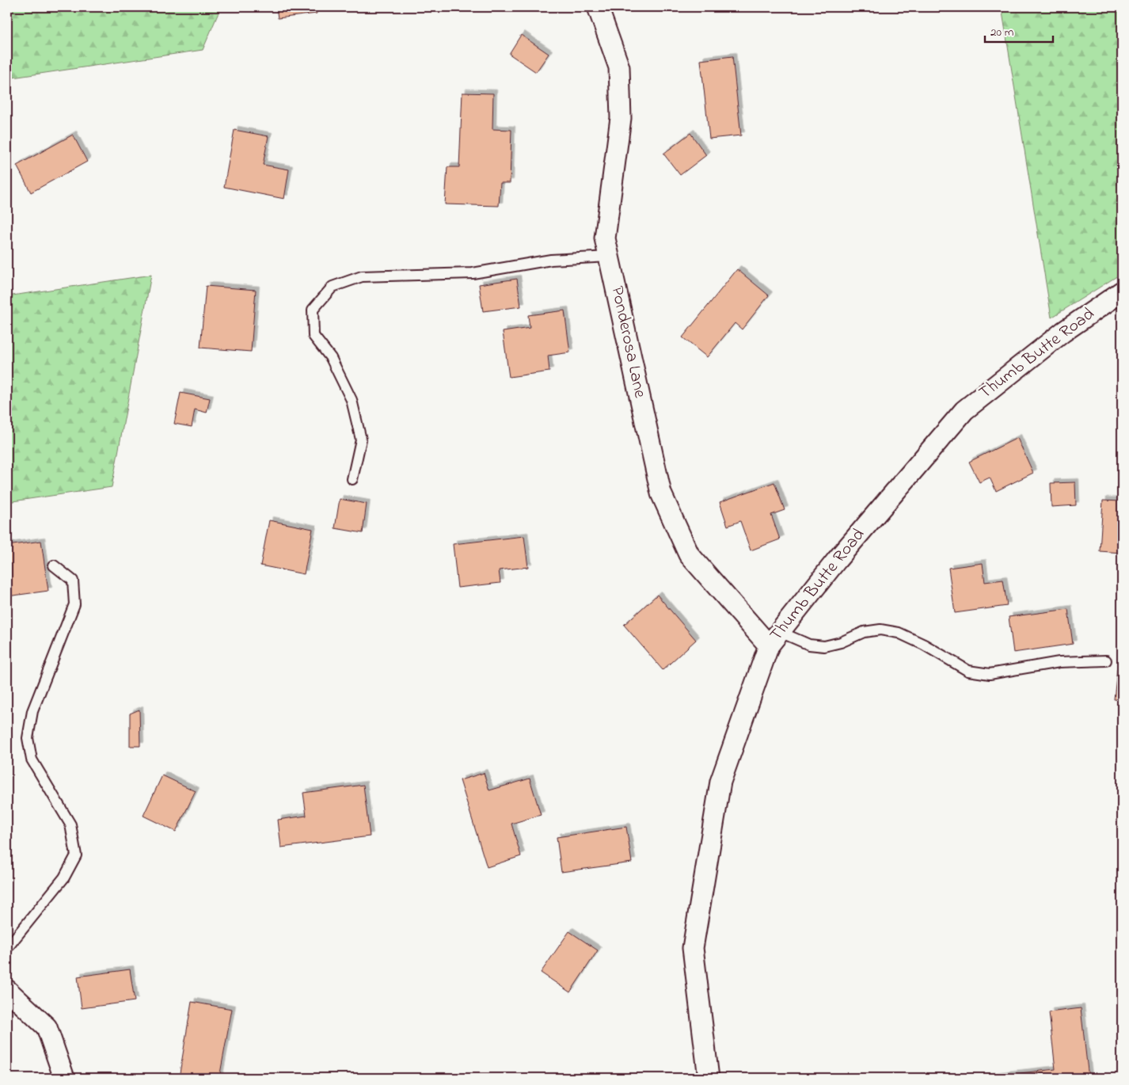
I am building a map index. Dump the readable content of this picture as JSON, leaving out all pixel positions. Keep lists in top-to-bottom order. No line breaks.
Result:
{"streets":{"street":["Ponderosa Lane","Thumb Butte Road"]},"crossings":[["Ponderosa Lane","Thumb Butte Road"]],"scale_bar":"20 m"}
